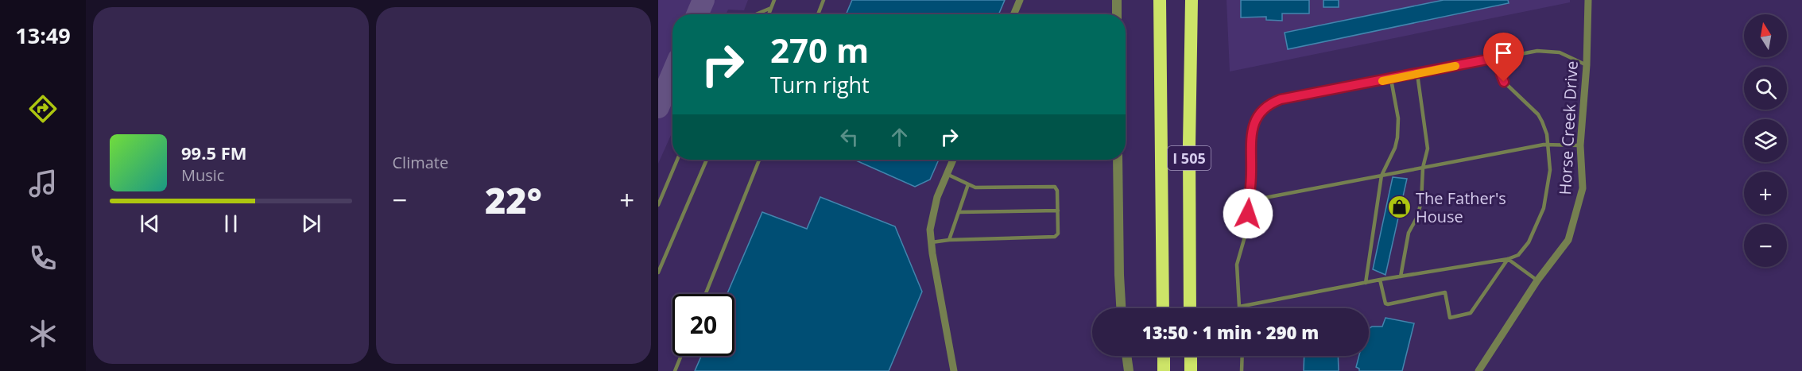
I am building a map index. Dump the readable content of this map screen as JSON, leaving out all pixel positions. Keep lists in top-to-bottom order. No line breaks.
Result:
{"streets":{"highway":["I 505"],"street":["Horse Creek Drive"]},"places":{"shop":["The Father's House"]},"north":"top","page":{"tabs":"13:49","tile":"Climate","map_buttons":["+","−"],"turn":["270 m","Turn right"],"song":["99.5 FM","Music"],"heat":["−","22°","+"],"limit":"20","trip":"13:50 · 1 min · 290 m"}}
